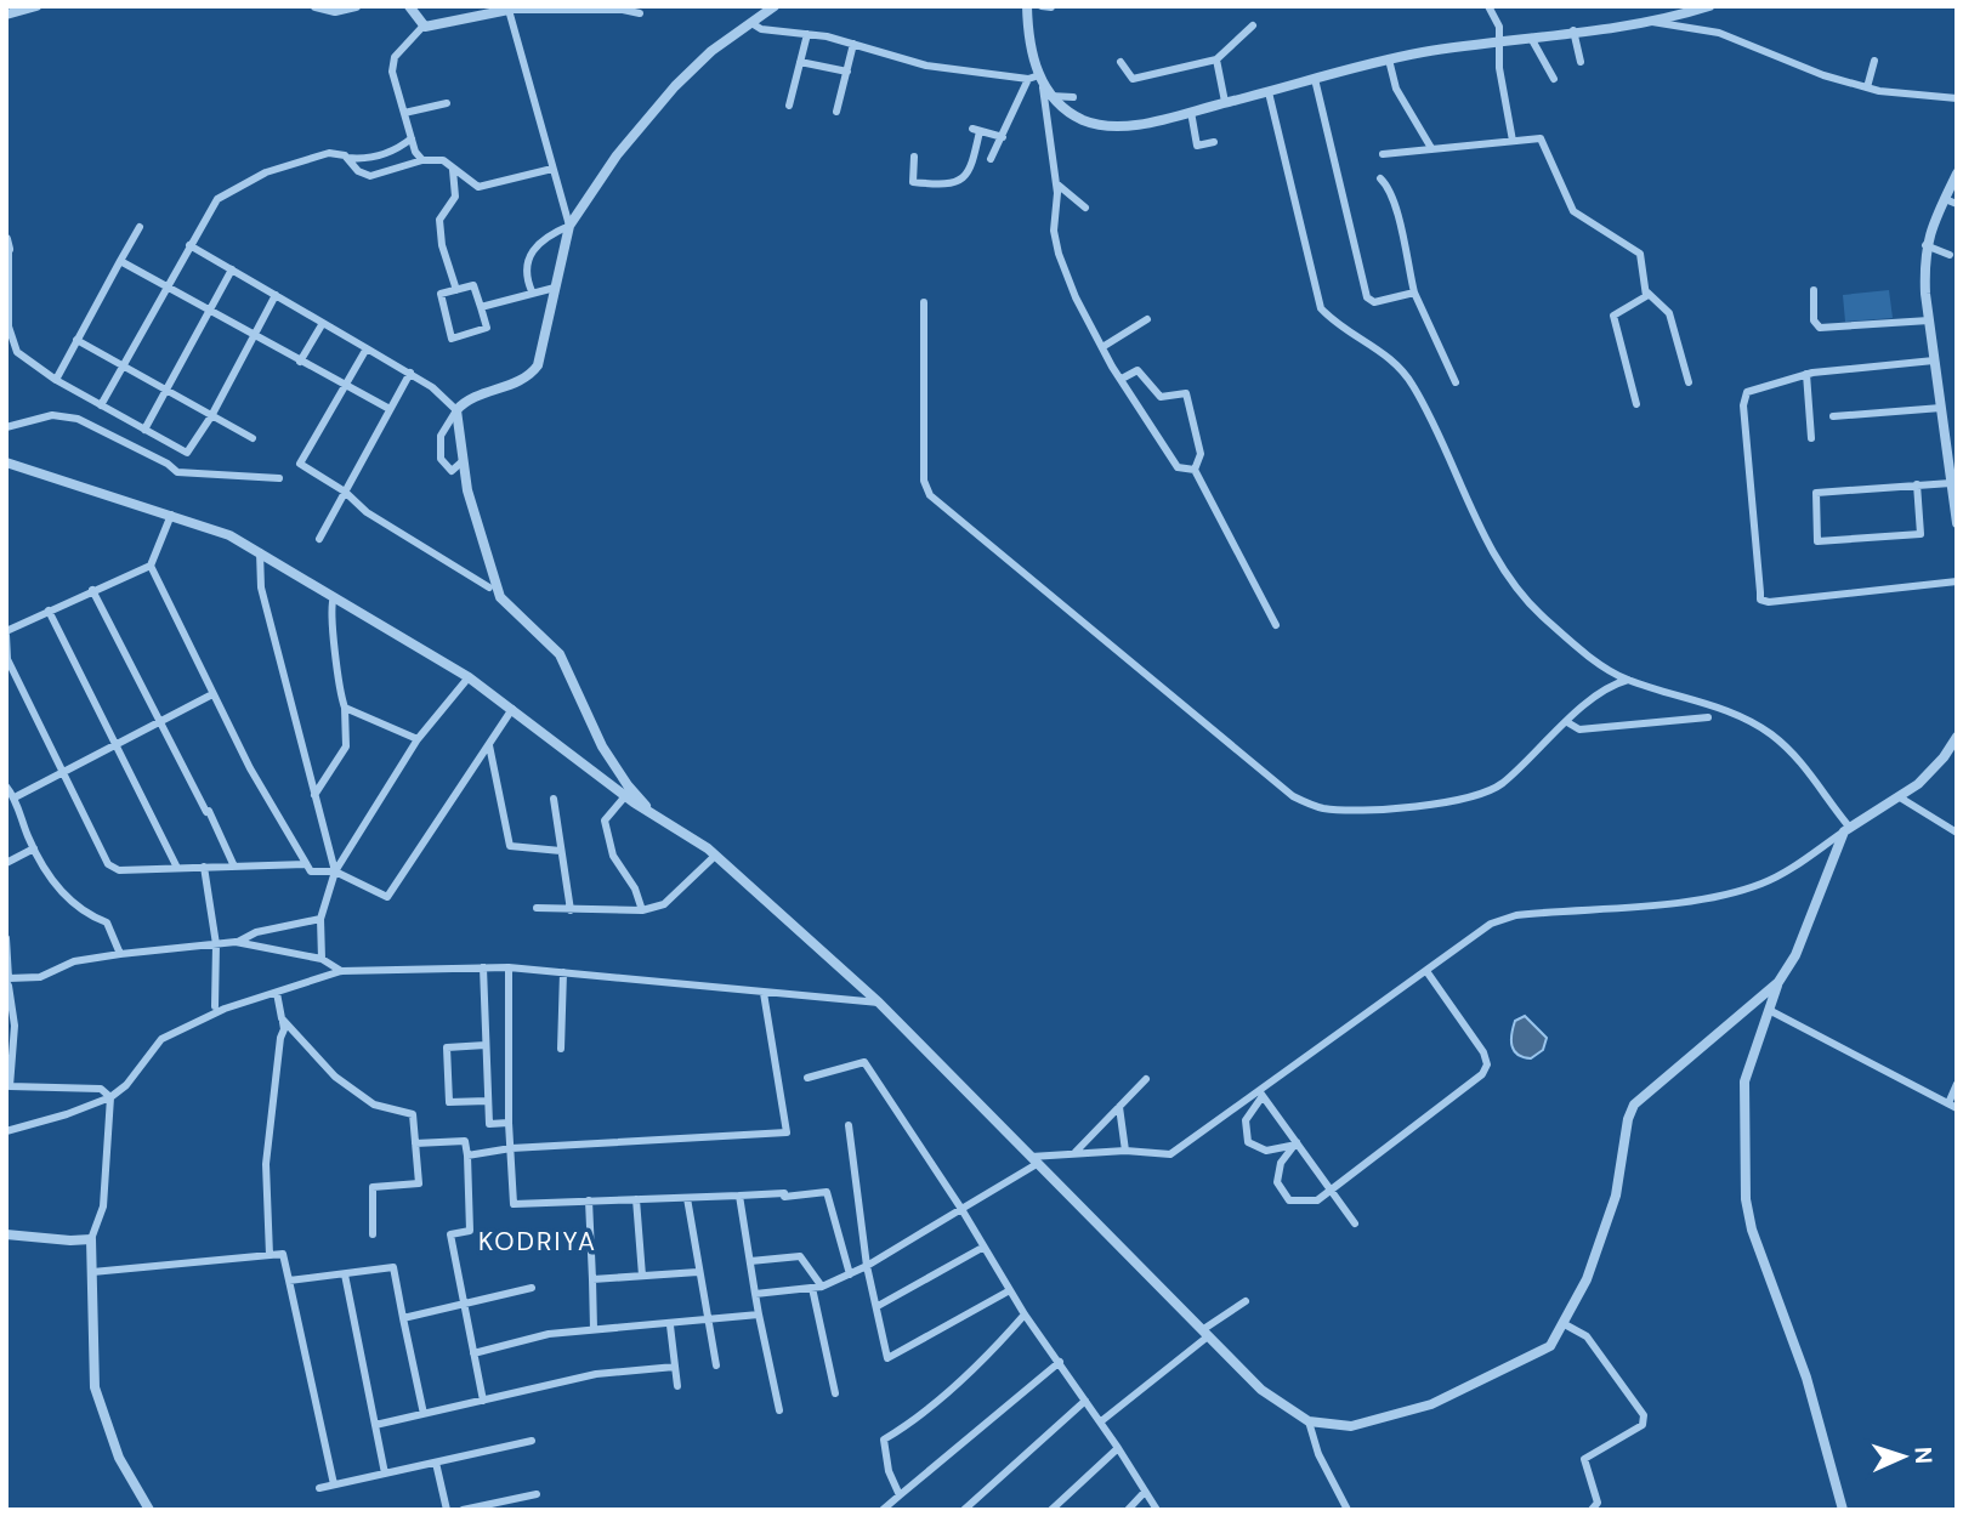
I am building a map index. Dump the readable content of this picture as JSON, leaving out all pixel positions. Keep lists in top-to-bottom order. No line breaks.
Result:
{"districts":["KODRIYA"],"north":"right"}
